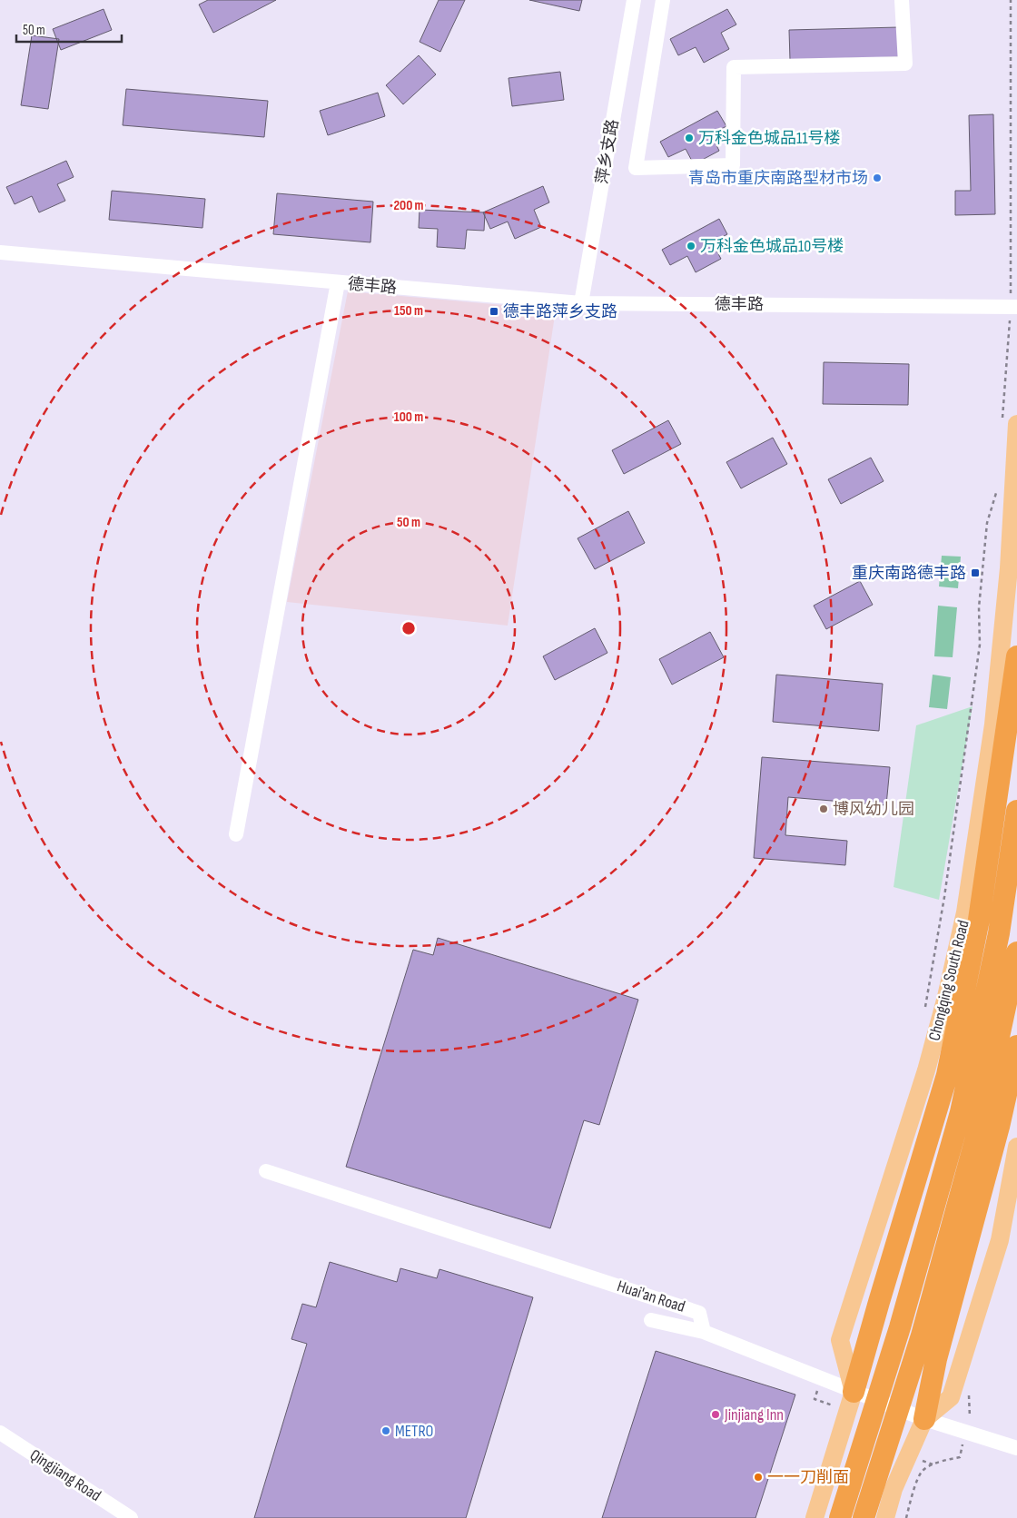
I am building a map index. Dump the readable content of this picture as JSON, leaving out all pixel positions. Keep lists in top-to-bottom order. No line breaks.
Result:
{"streets":{"main road":["Chongqing South Road"],"street":["萍乡支路","德丰路","Huai'an Road","Qingjiang Road"]},"crossings":[["萍乡支路","德丰路"]],"places":{"other":["万科金色城品11号楼","青岛市重庆南路型材市场","万科金色城品10号楼","博风幼儿园","Jinjiang Inn","METRO","一一刀削面"],"transit":["德丰路萍乡支路","重庆南路德丰路"]},"scale_bar":"50 m","rings":["200 m","150 m","100 m","50 m"]}
